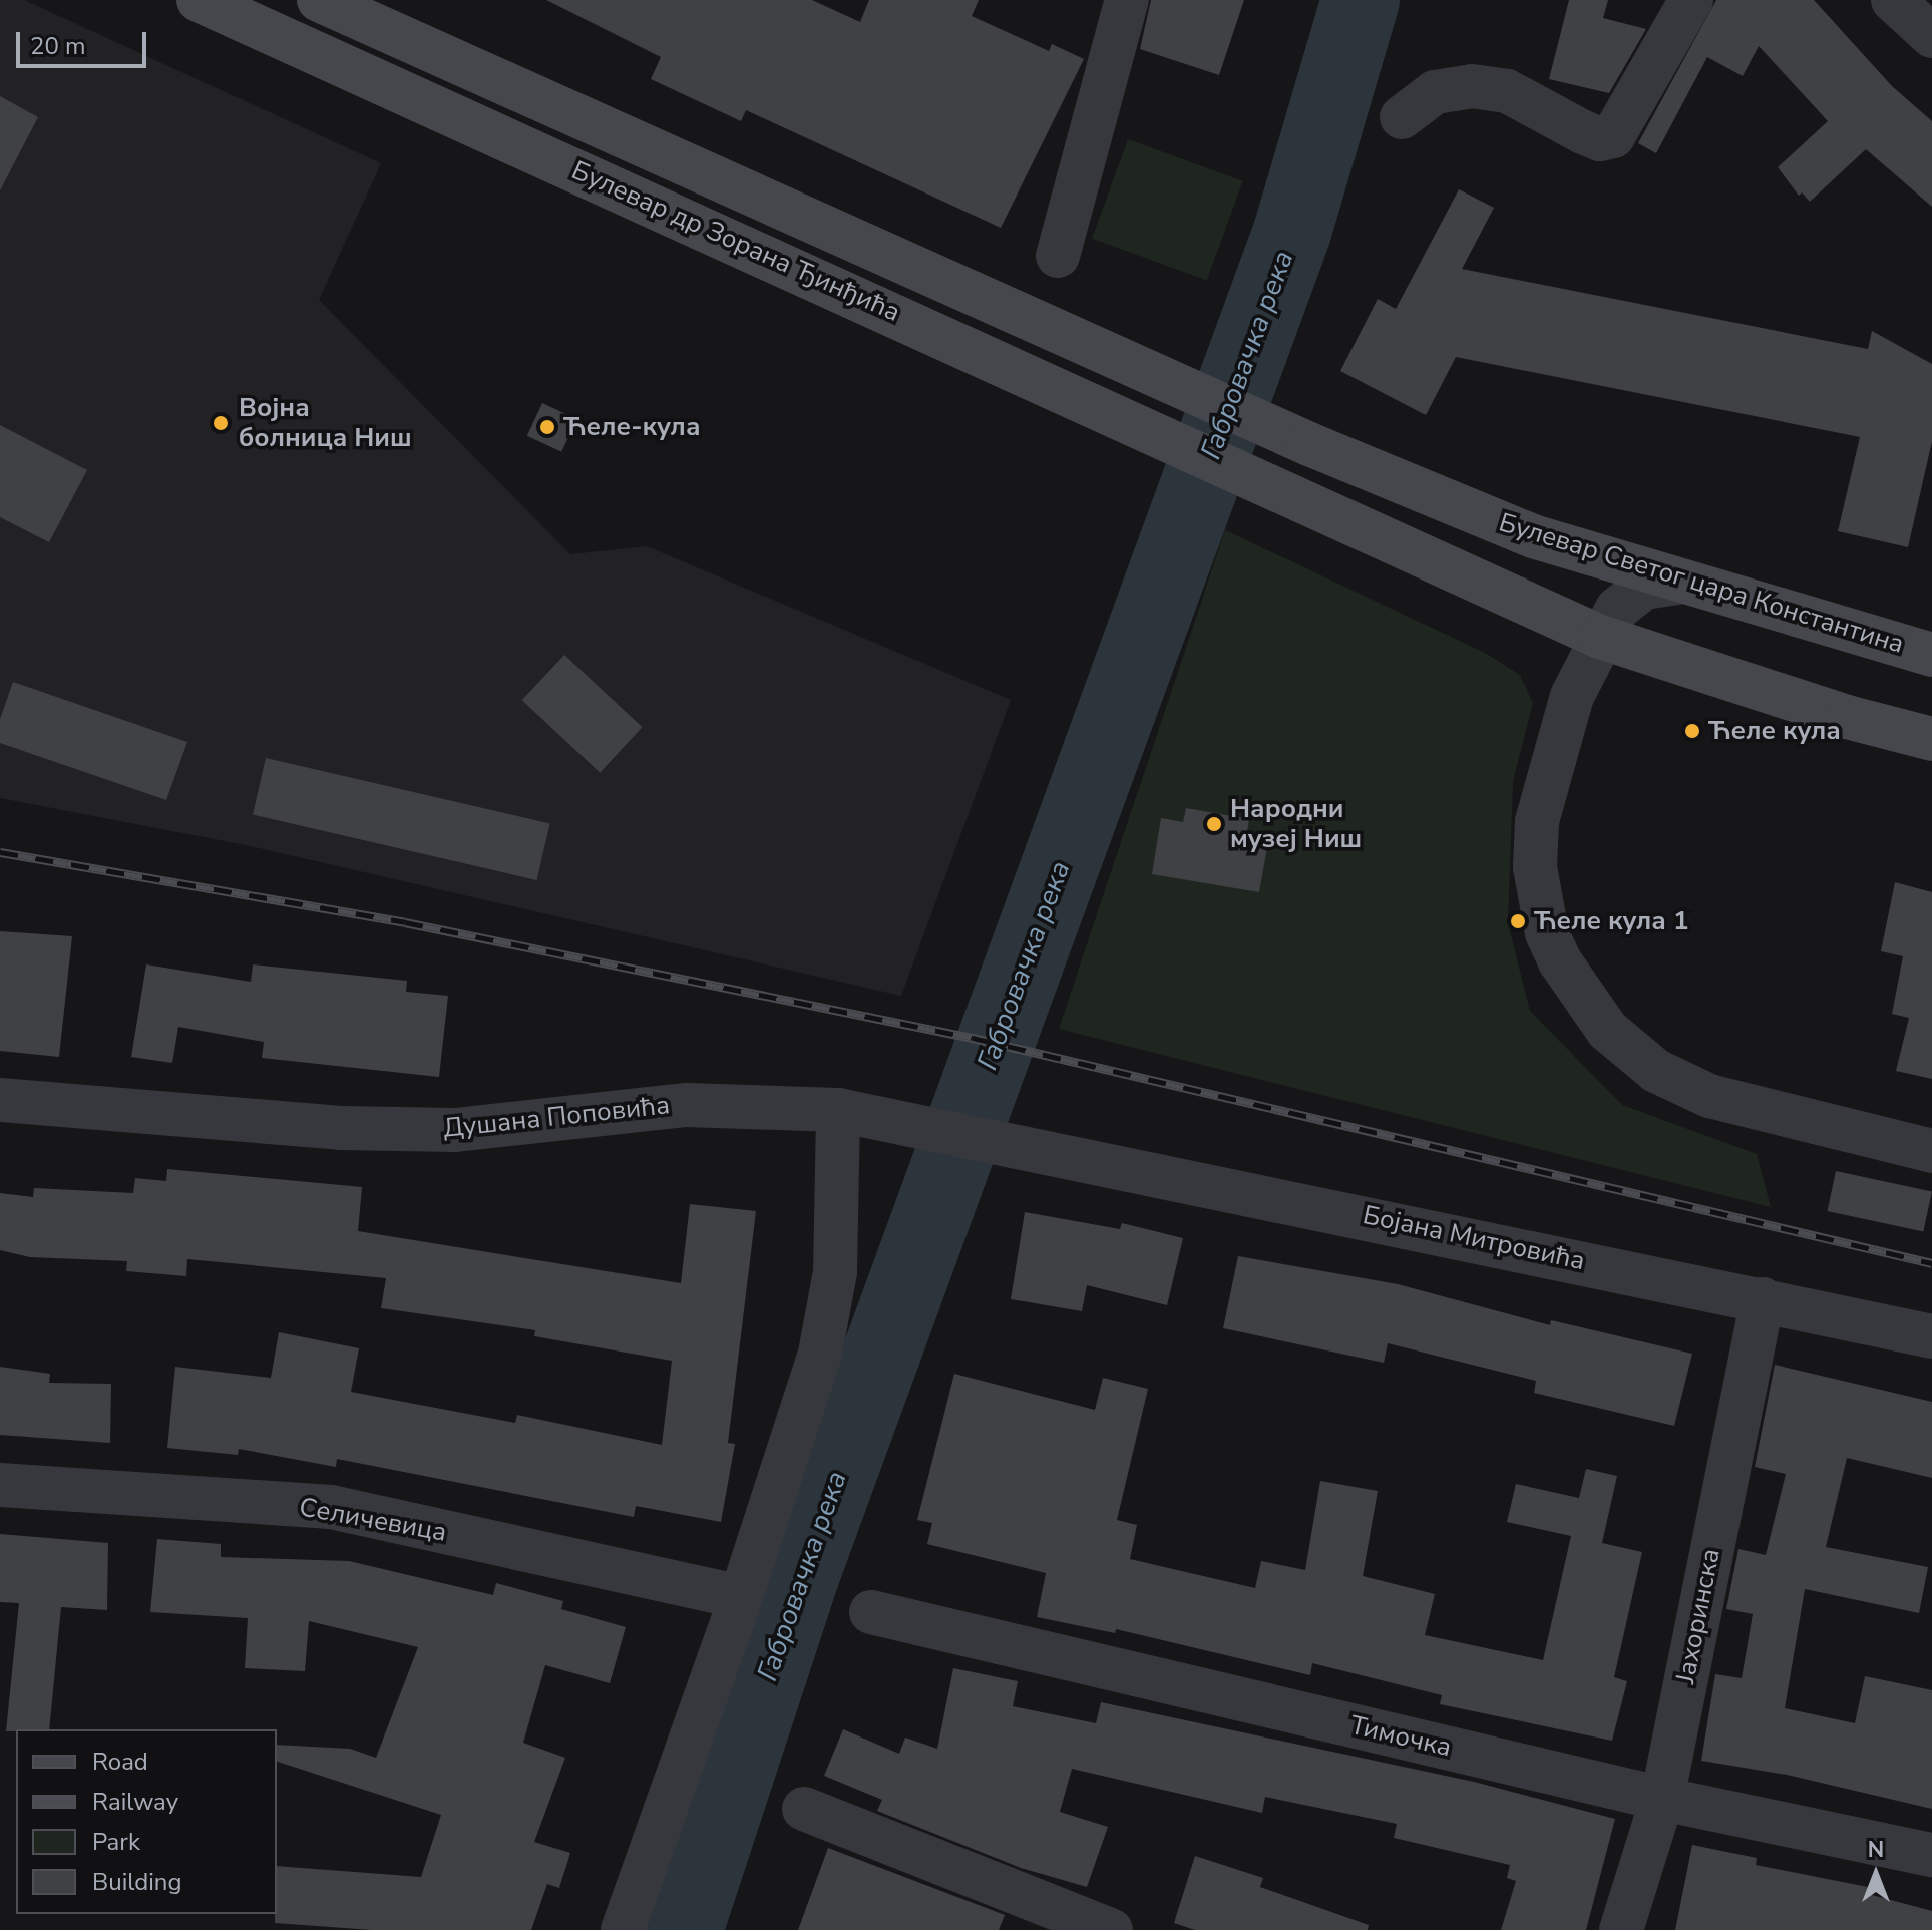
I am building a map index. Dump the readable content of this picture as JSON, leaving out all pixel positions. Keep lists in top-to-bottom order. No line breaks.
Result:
{"streets":{"main road":["Булевар др Зорана Ђинђића","Булевар Светог цара Константина"],"street":["Душана Поповића","Бојана Митровића","Селичевица","Јахоринска","Тимочка"]},"crossings":[["Булевар др Зорана Ђинђића","Булевар Светог цара Константина"],["Душана Поповића","Бојана Митровића"],["Бојана Митровића","Јахоринска"],["Јахоринска","Тимочка"]],"water":["Габровачка река"],"places":["Војна болница Ниш","Ћеле-кула","Ћеле кула","Народни музеј Ниш","Ћеле кула 1"],"legend":["Road","Railway","Park","Building"],"scale_bar":"20 m","north":"top"}
